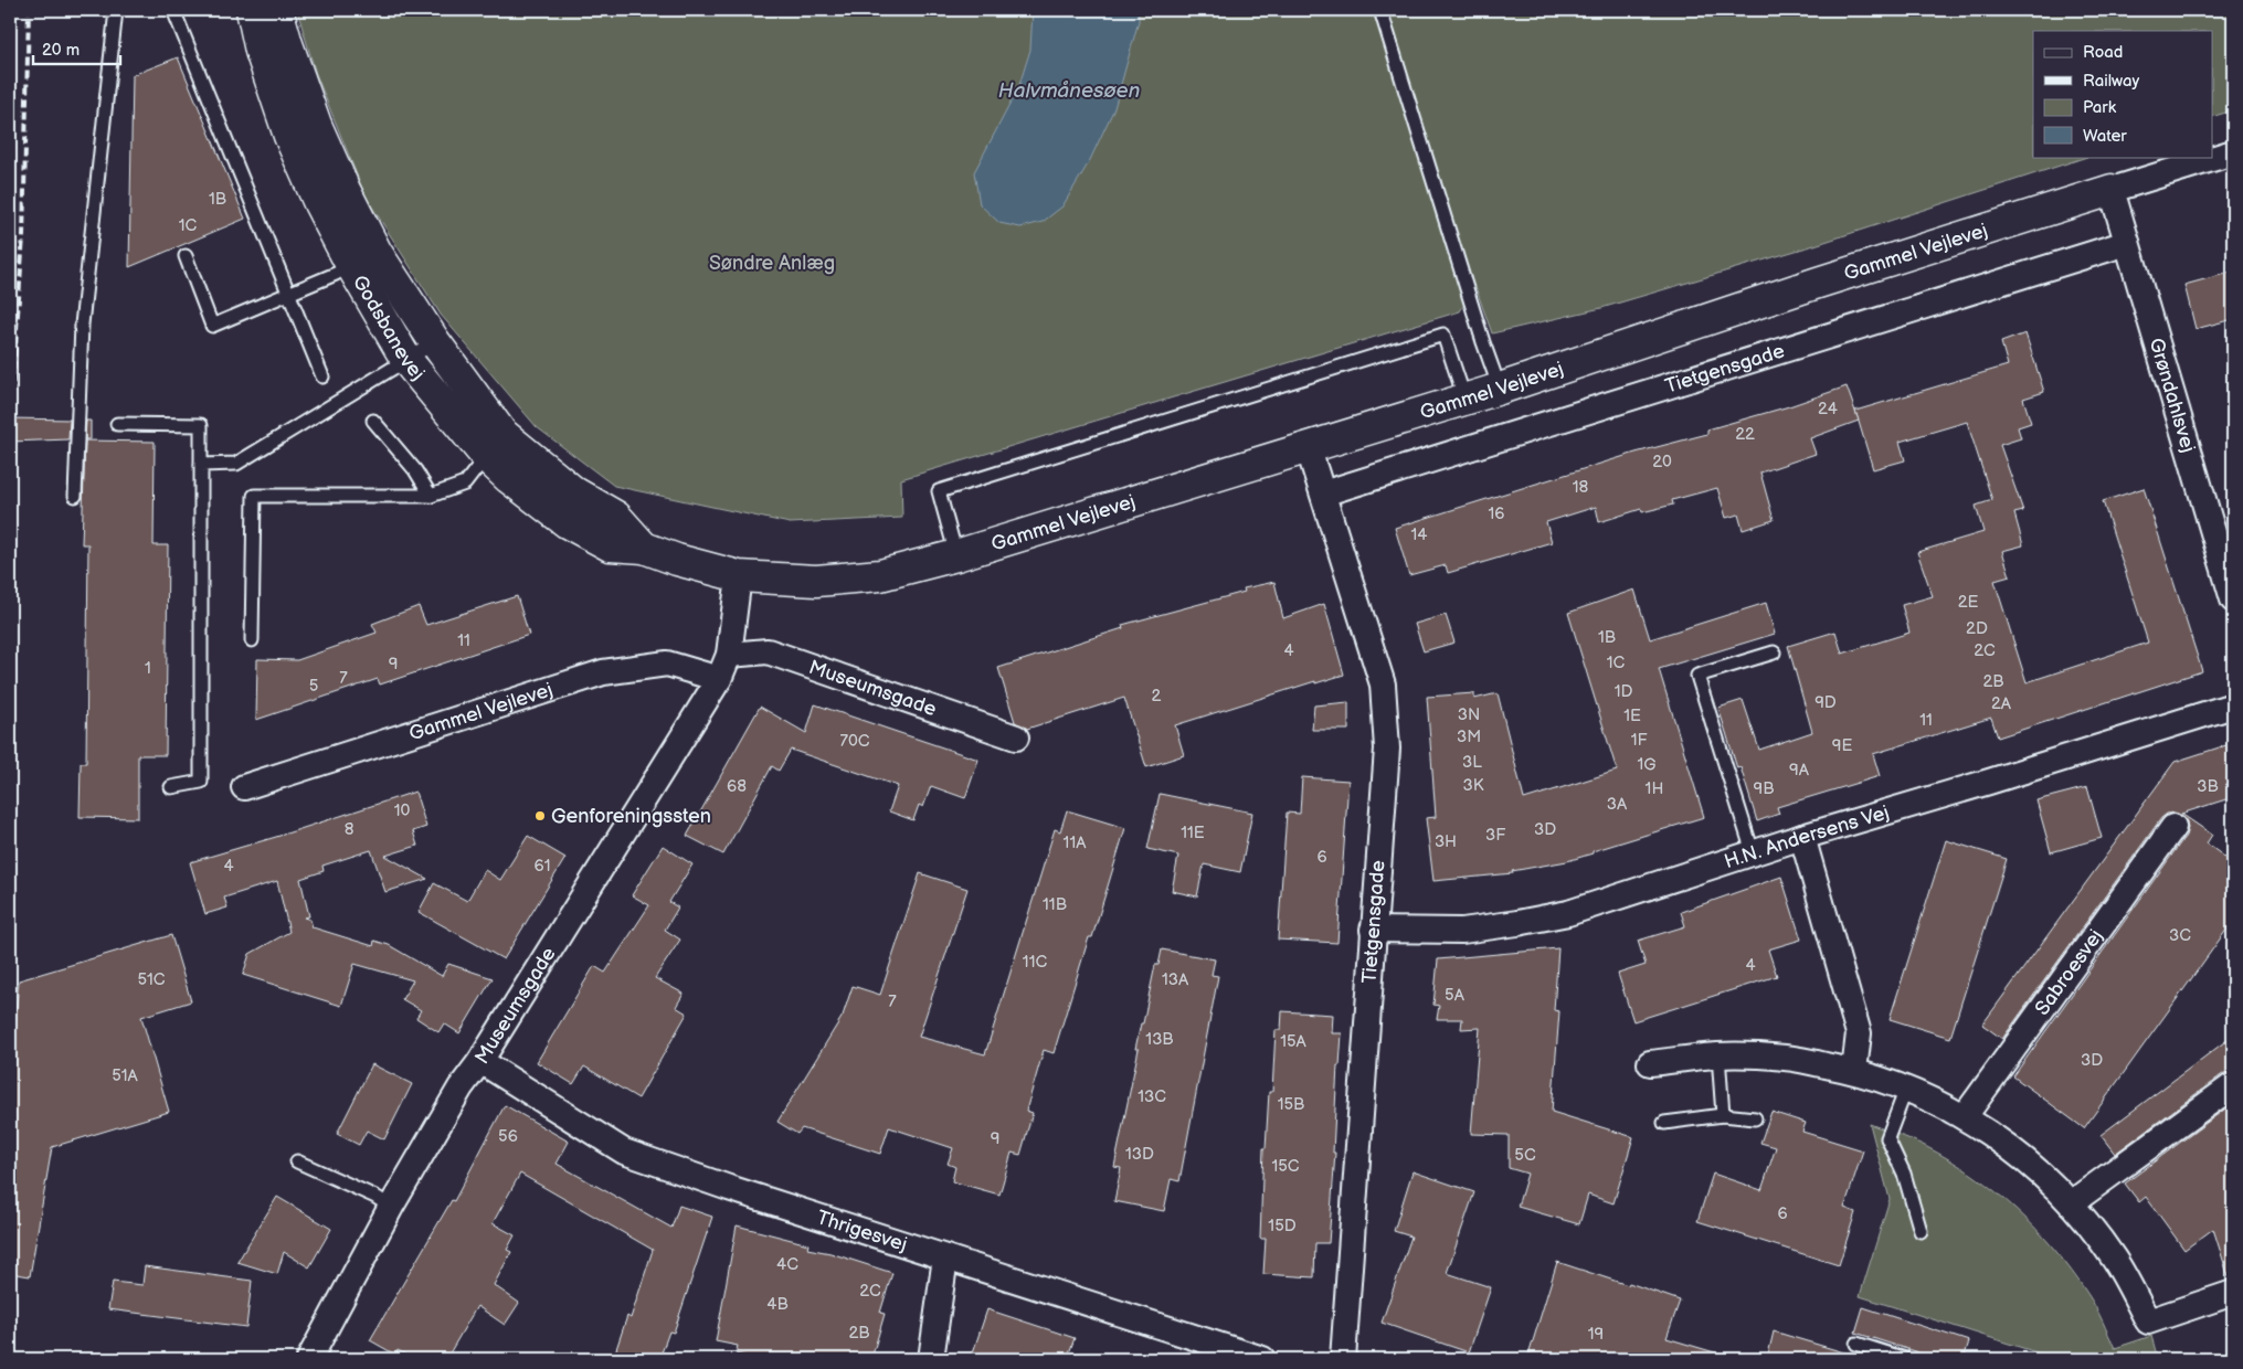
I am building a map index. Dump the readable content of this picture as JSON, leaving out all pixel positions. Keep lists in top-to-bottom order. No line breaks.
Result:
{"streets":{"street":["Gammel Vejlevej","Godsbanevej","Tietgensgade","Grøndahlsvej","Museumsgade","H.N. Andersens Vej","Sabroesvej","Thrigesvej"]},"crossings":[["Gammel Vejlevej","Godsbanevej"],["Gammel Vejlevej","Tietgensgade"],["Gammel Vejlevej","Grøndahlsvej"],["Gammel Vejlevej","Museumsgade"],["Godsbanevej","Museumsgade"],["Tietgensgade","Grøndahlsvej"],["Tietgensgade","H.N. Andersens Vej"],["Museumsgade","Thrigesvej"]],"water":["Halvmånesøen"],"parks":["Søndre Anlæg"],"places":["Genforeningssten"],"house_numbers":["1B","1C","24","22","20","18","16","14","2E","2D","1B","11","4","2C","1C","9","1","7","2B","5","1D","2","9D","2A","3N","1E","11","3M","1F","70C","9E","3L","1G","9A","3K","68","3B","1H","9B","3A","10","8","3D","11E","3F","3H","11A","6","4","61","11B","3C","11C","4","51C","13A","5A","7","13B","15A","3D","51A","13C","15B","56","9","13D","5C","15C","6","15D","4C","2C","4B","2B","19"],"legend":["Road","Railway","Park","Water"],"scale_bar":"20 m"}
